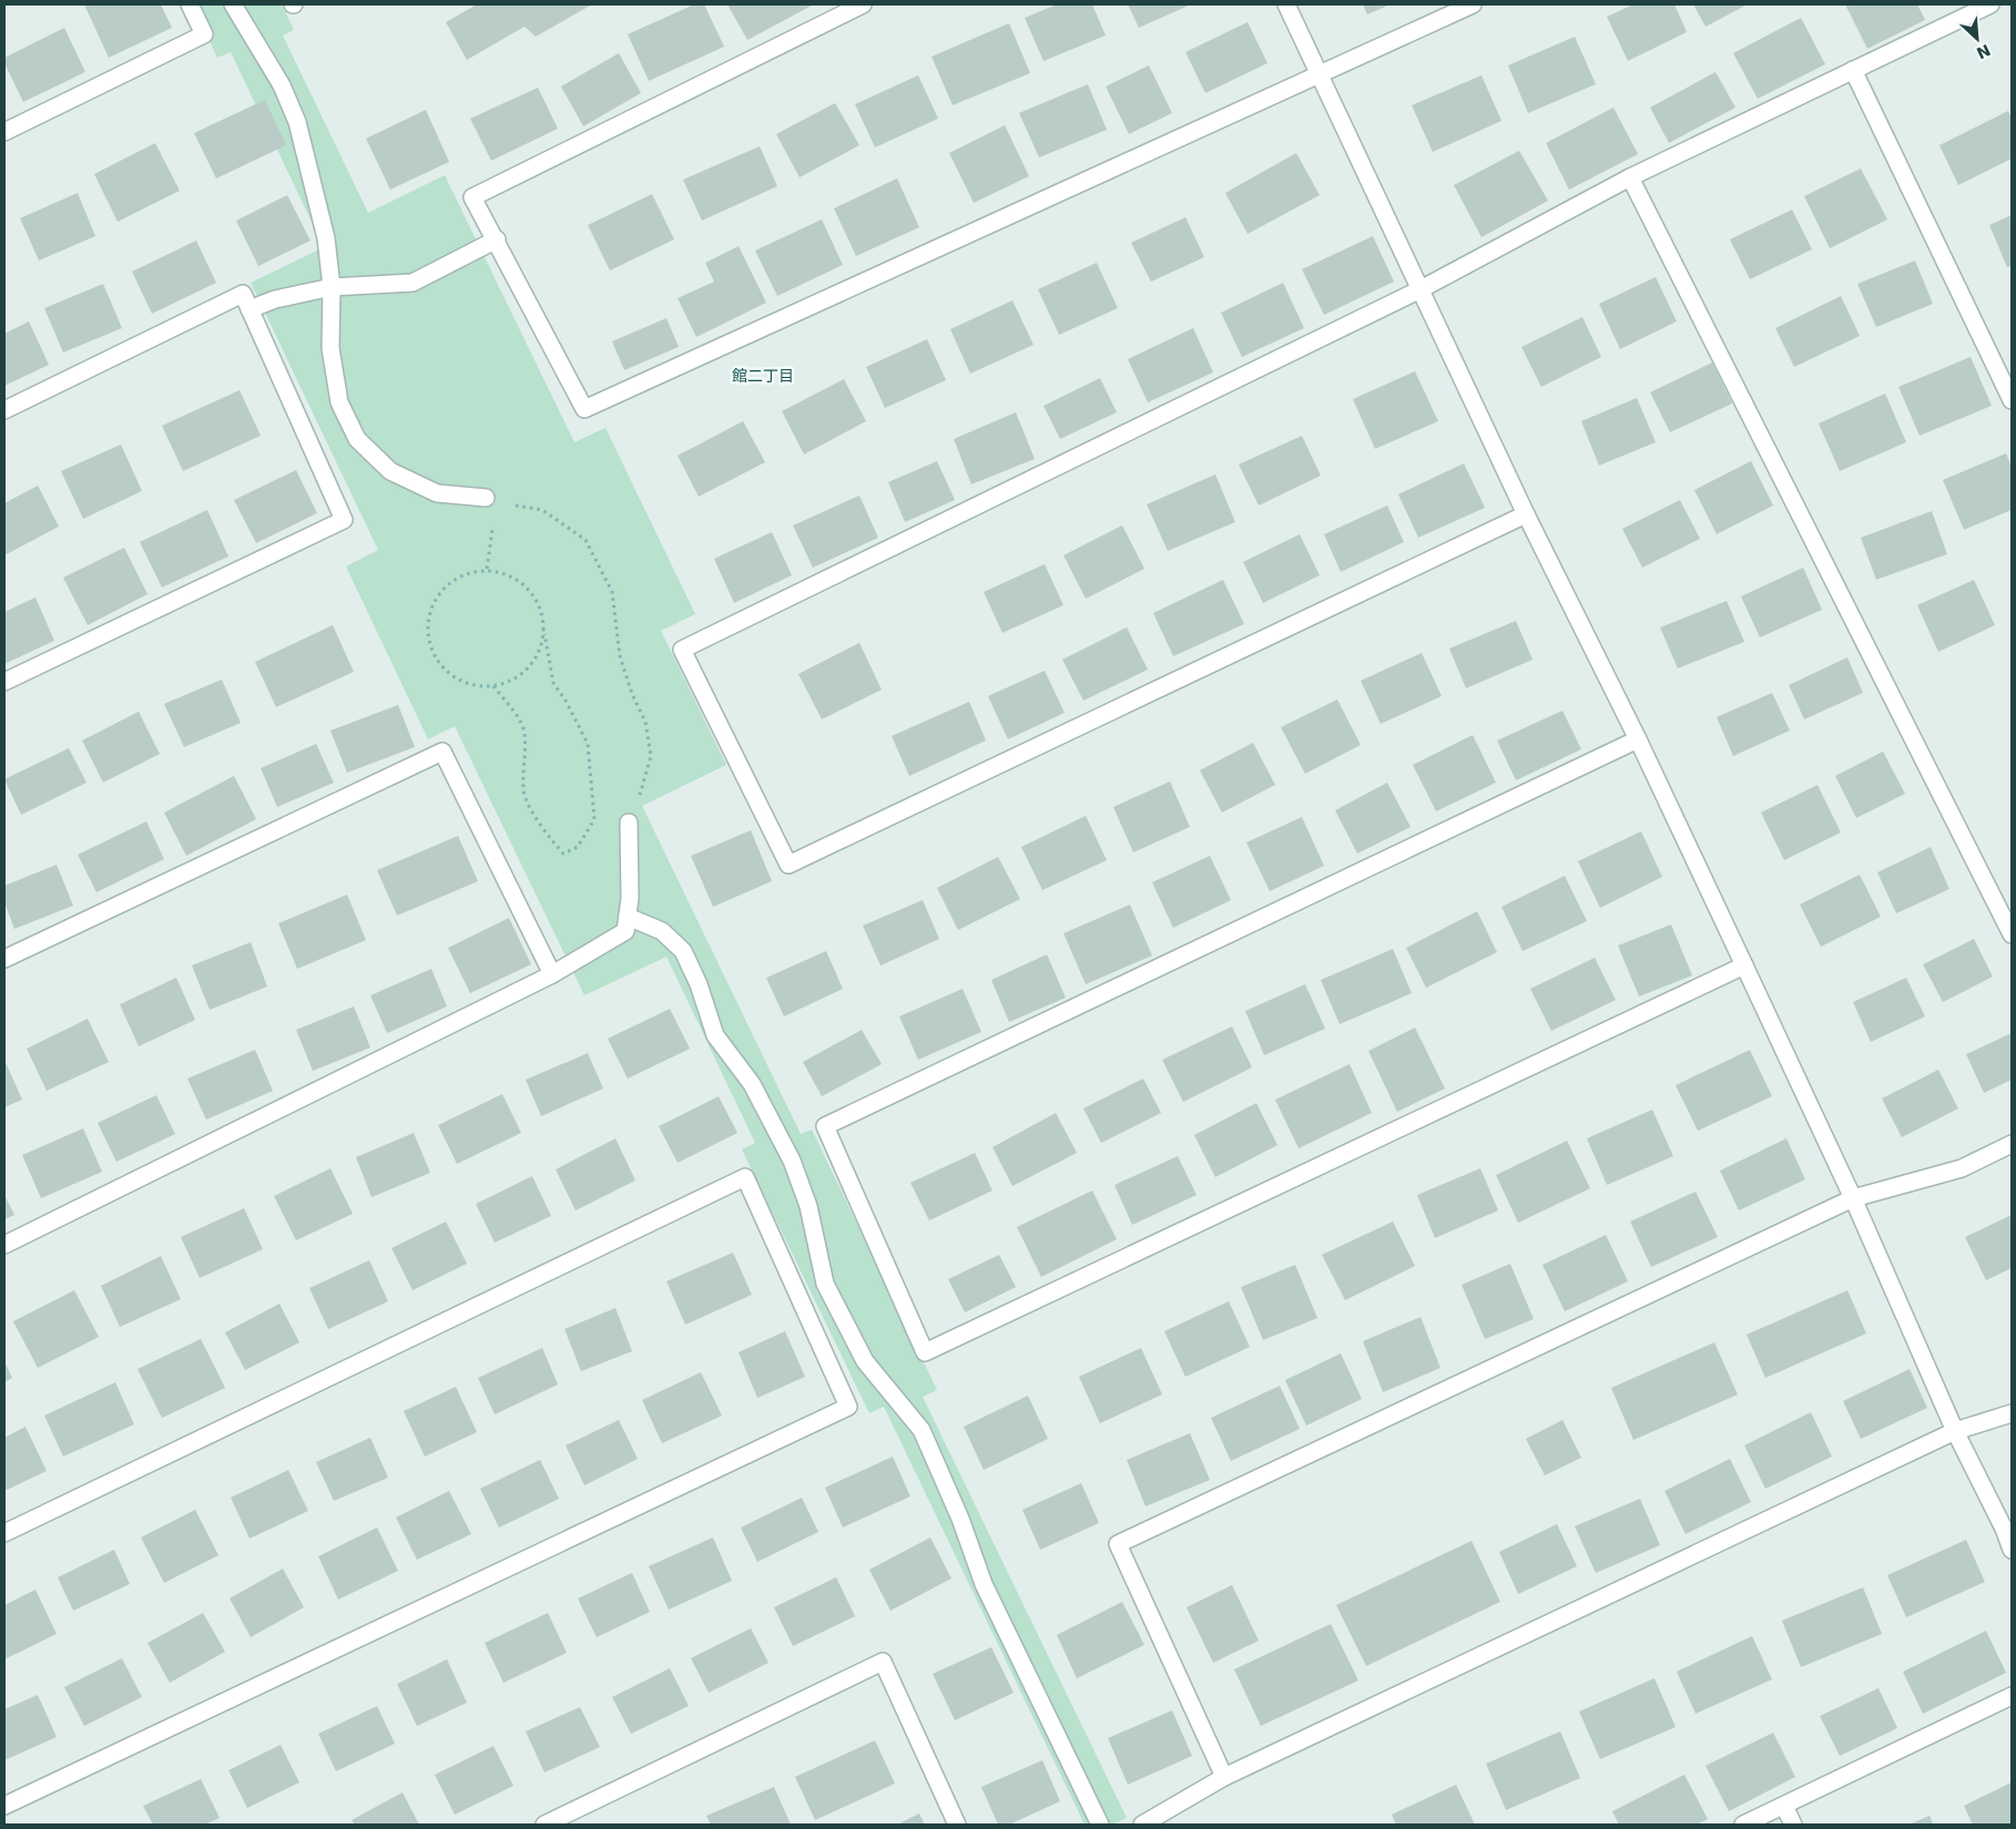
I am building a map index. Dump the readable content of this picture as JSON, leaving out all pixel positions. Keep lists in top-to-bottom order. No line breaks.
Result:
{"districts":["館二丁目"],"north":"bottom right"}
